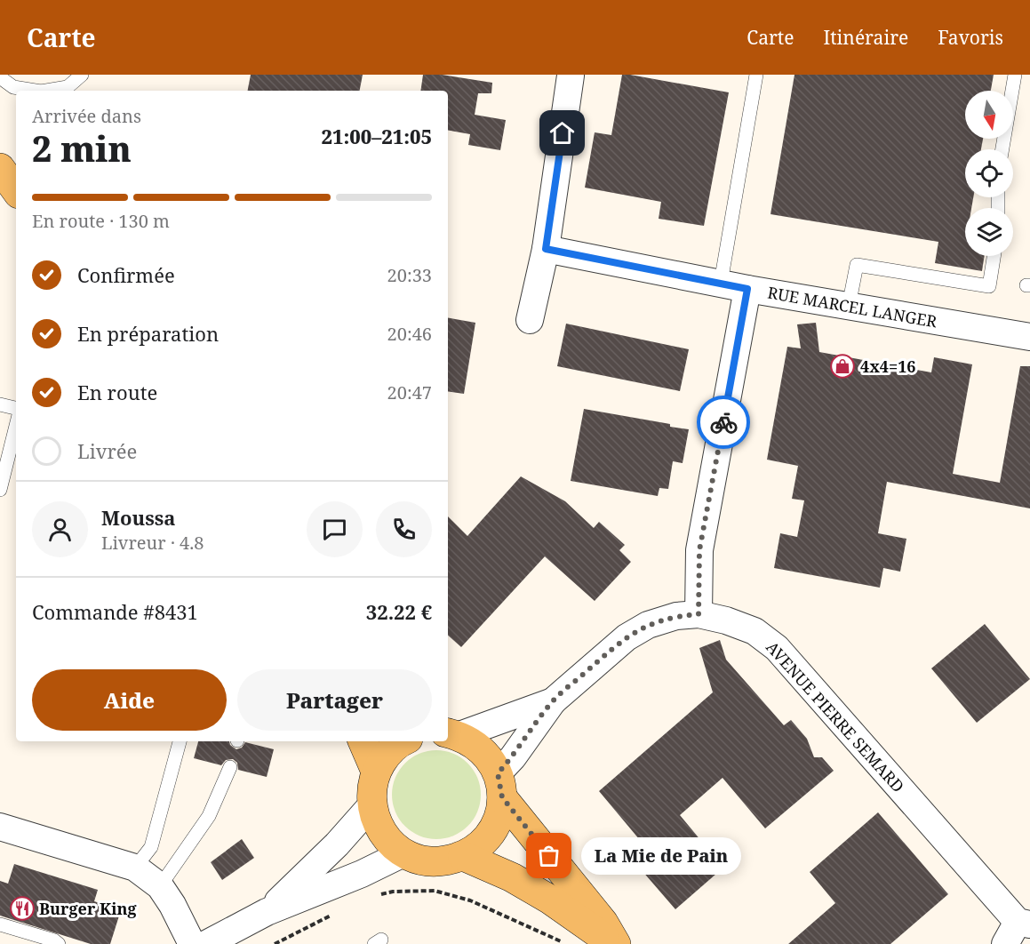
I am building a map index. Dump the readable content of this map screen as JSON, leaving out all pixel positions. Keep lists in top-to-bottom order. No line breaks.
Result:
{"streets":{"street":["RUE MARCEL LANGER","AVENUE PIERRE SEMARD"]},"crossings":[["RUE MARCEL LANGER","AVENUE PIERRE SEMARD"]],"places":{"shop":["4x4=16"],"other":["La Mie de Pain"],"restaurant":["Burger King"]},"north":"bottom","page":{"header":"Carte","nav":["Carte","Itinéraire","Favoris"],"heading":["2 min","Arrivée dans","21:00–21:05"],"panel":["Moussa","Livreur · 4.8","Commande #8431","32.22 €"],"bar":"En route · 130 m","list":[["Confirmée","20:33"],["En préparation","20:46"],["En route","20:47"],"Livrée"],"buttons":["Aide","Partager"],"bubble":"La Mie de Pain"}}
